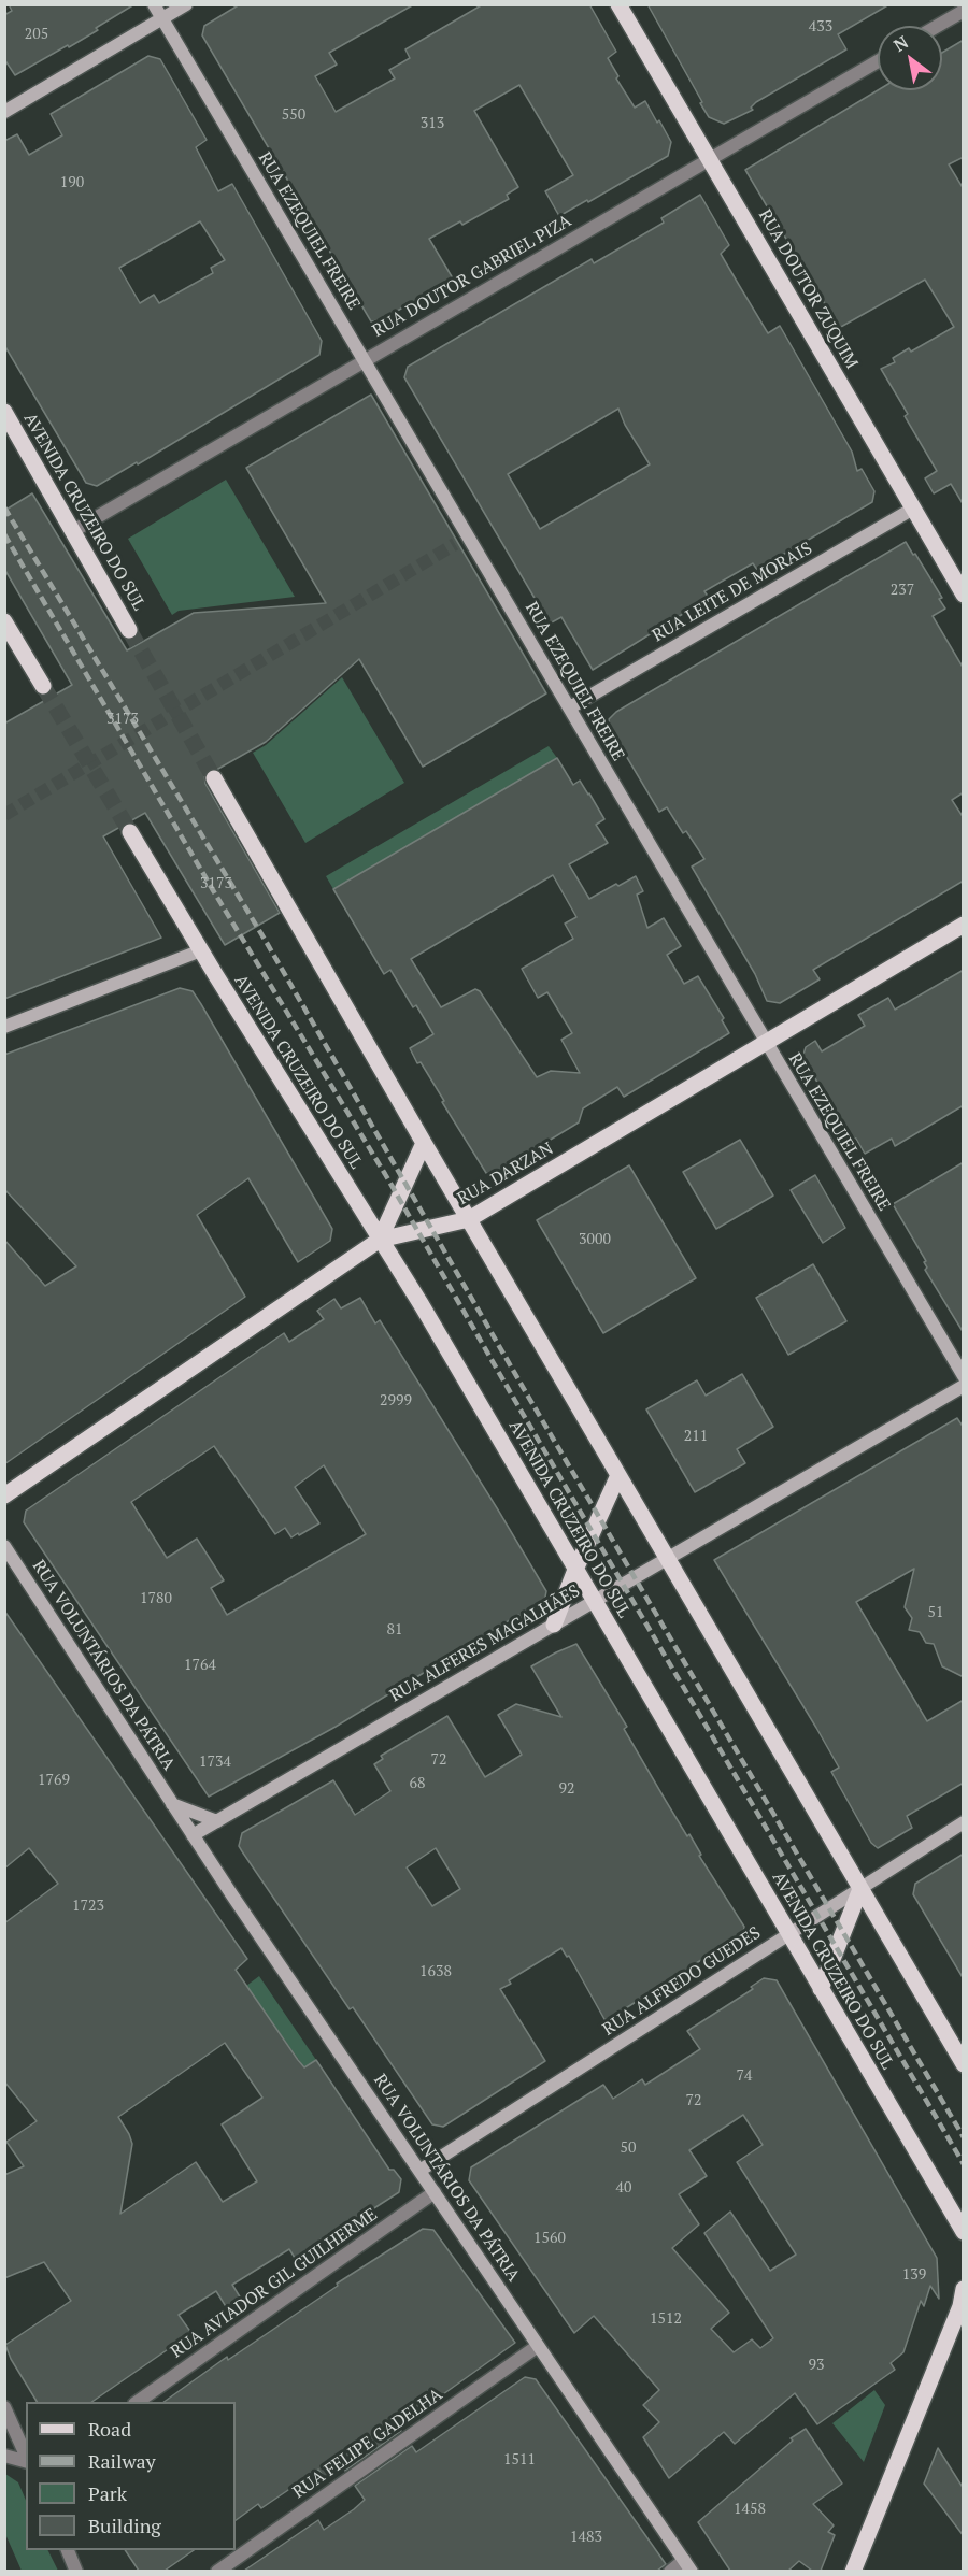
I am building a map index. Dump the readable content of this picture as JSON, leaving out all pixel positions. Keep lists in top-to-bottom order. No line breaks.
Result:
{"streets":{"main road":["RUA DOUTOR ZUQUIM","AVENIDA CRUZEIRO DO SUL","RUA DARZAN"],"street":["RUA EZEQUIEL FREIRE","RUA DOUTOR GABRIEL PIZA","RUA LEITE DE MORAIS","RUA ALFERES MAGALHÃES","RUA VOLUNTÁRIOS DA PÁTRIA","RUA ALFREDO GUEDES","RUA AVIADOR GIL GUILHERME","RUA FELIPE GADELHA"]},"crossings":[["RUA EZEQUIEL FREIRE","RUA DOUTOR GABRIEL PIZA"],["RUA EZEQUIEL FREIRE","RUA LEITE DE MORAIS"],["RUA EZEQUIEL FREIRE","RUA DARZAN"],["RUA DOUTOR GABRIEL PIZA","RUA DOUTOR ZUQUIM"],["RUA DOUTOR GABRIEL PIZA","AVENIDA CRUZEIRO DO SUL"],["RUA DOUTOR ZUQUIM","RUA LEITE DE MORAIS"],["AVENIDA CRUZEIRO DO SUL","RUA DARZAN"],["AVENIDA CRUZEIRO DO SUL","RUA ALFERES MAGALHÃES"],["AVENIDA CRUZEIRO DO SUL","RUA ALFREDO GUEDES"],["RUA ALFERES MAGALHÃES","RUA VOLUNTÁRIOS DA PÁTRIA"],["RUA VOLUNTÁRIOS DA PÁTRIA","RUA ALFREDO GUEDES"],["RUA VOLUNTÁRIOS DA PÁTRIA","RUA AVIADOR GIL GUILHERME"],["RUA VOLUNTÁRIOS DA PÁTRIA","RUA FELIPE GADELHA"]],"house_numbers":["433","205","550","313","190","237","3173","3173","3000","2999","211","1780","51","81","1764","72","1734","1769","68","92","1723","1638","74","72","50","40","1560","139","1512","93","1511","1458","1483"],"legend":["Road","Railway","Park","Building"],"north":"top left"}
